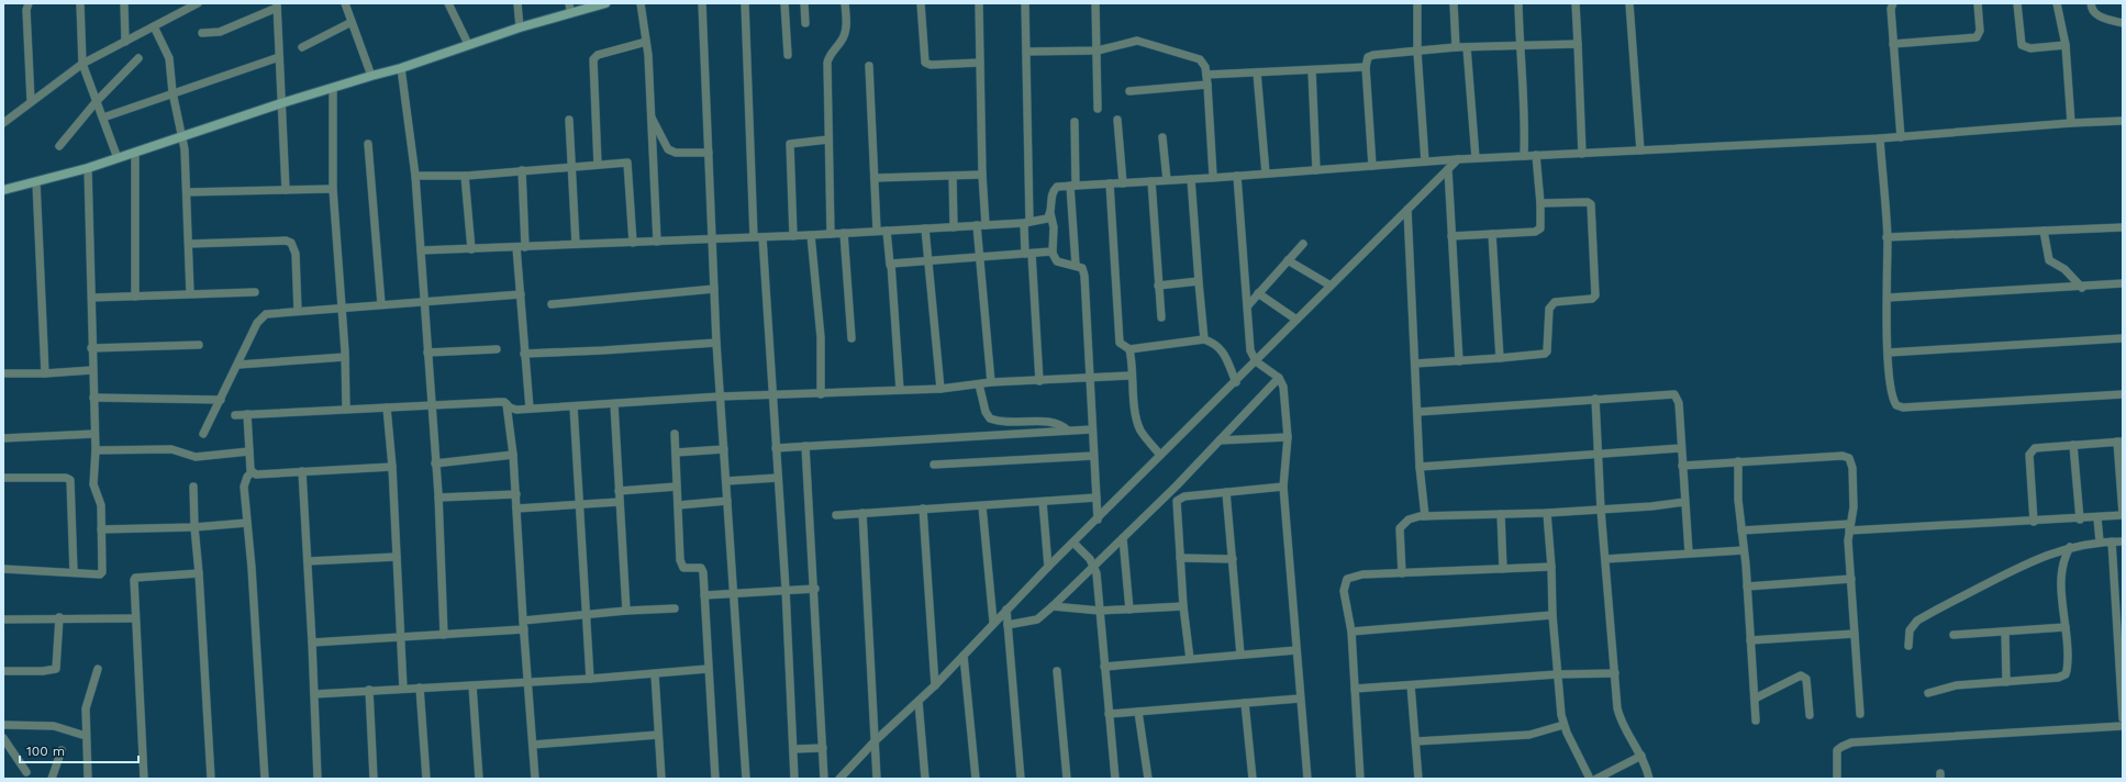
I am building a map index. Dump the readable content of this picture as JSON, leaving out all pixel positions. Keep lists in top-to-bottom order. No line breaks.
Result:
{"scale_bar":"100 m"}
